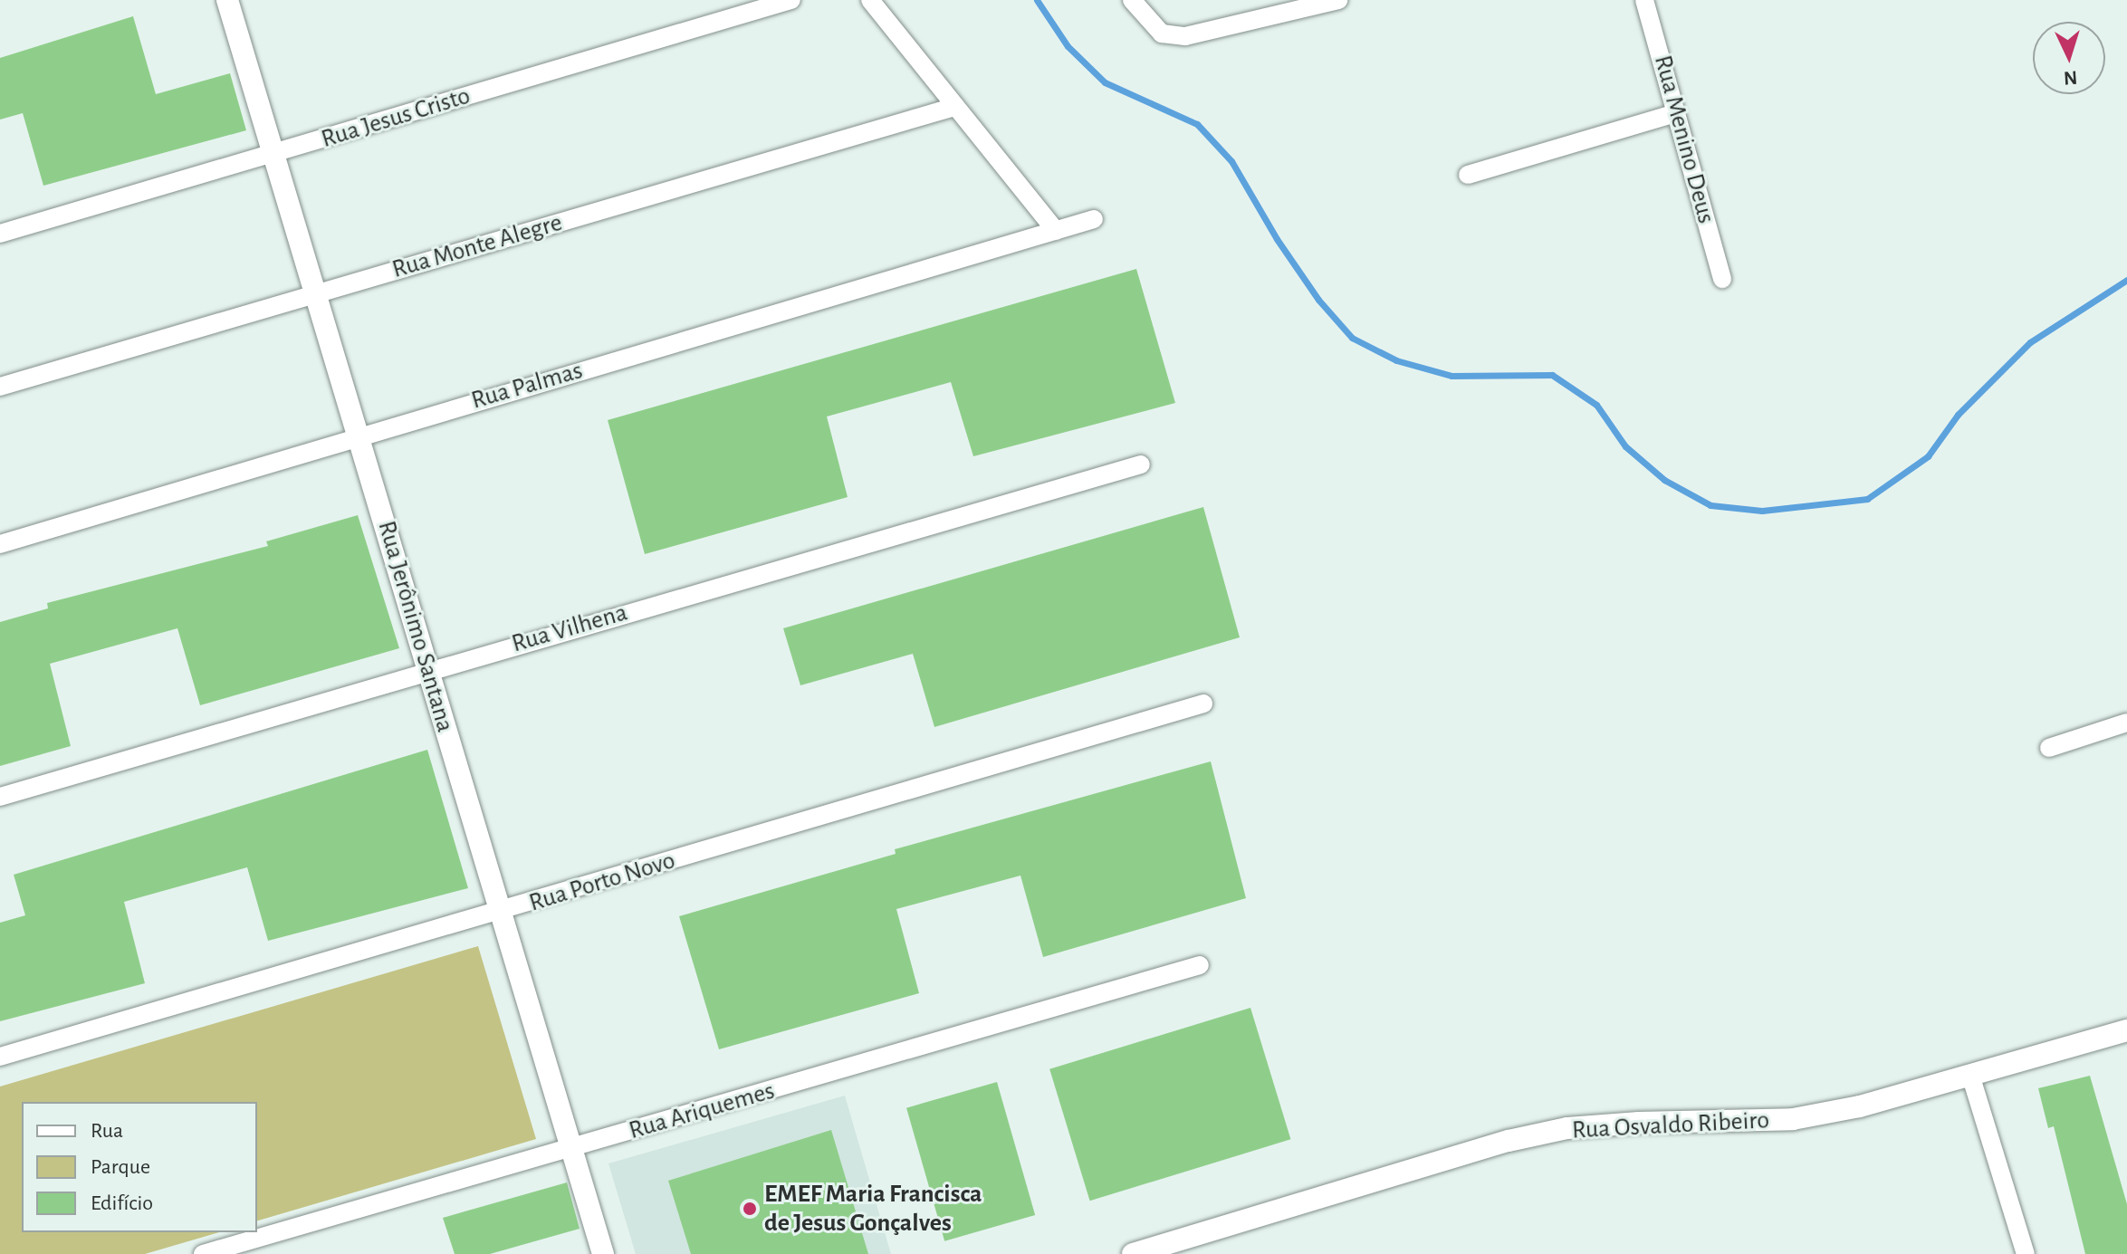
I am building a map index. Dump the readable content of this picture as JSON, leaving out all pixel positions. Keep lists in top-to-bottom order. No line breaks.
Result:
{"streets":{"street":["Rua Jesus Cristo","Rua Menino Deus","Rua Monte Alegre","Rua Palmas","Rua Jerônimo Santana","Rua Vilhena","Rua Porto Novo","Rua Ariquemes","Rua Osvaldo Ribeiro"]},"crossings":[["Rua Jesus Cristo","Rua Jerônimo Santana"],["Rua Monte Alegre","Rua Jerônimo Santana"],["Rua Palmas","Rua Jerônimo Santana"],["Rua Jerônimo Santana","Rua Vilhena"],["Rua Jerônimo Santana","Rua Porto Novo"],["Rua Jerônimo Santana","Rua Ariquemes"]],"places":["EMEF Maria Francisca de Jesus Gonçalves"],"legend":["Rua","Parque","Edifício"],"north":"bottom"}
